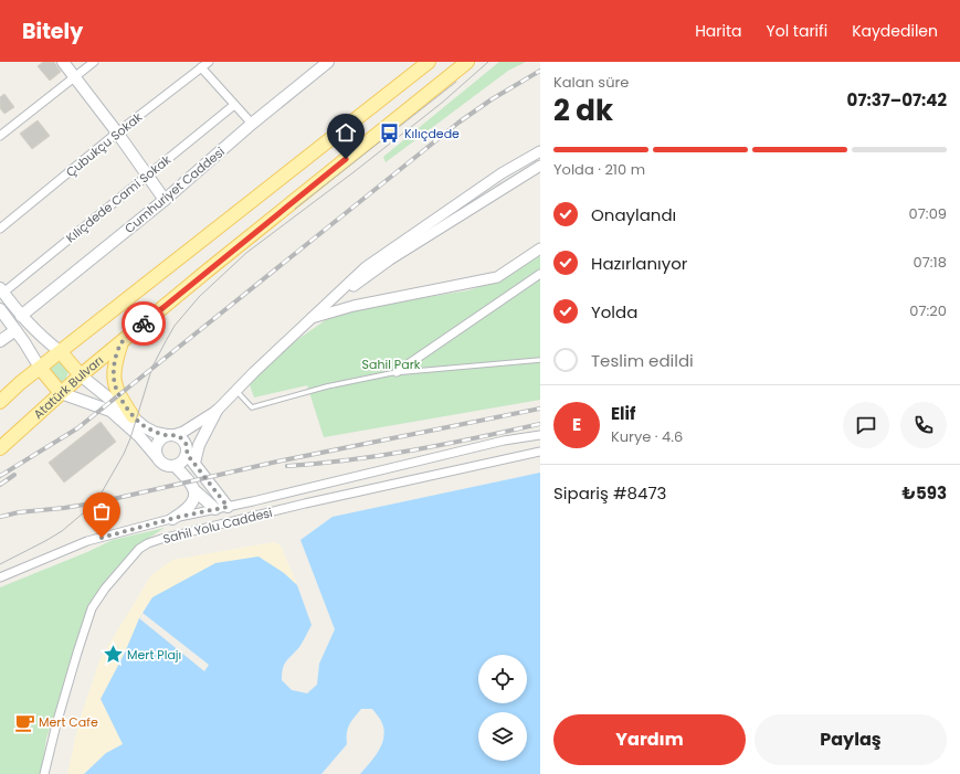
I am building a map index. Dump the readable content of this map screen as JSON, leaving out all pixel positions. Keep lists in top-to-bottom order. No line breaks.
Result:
{"streets":{"main road":["Cumhuriyet Caddesi","Atatürk Bulvarı"],"street":["Çubukçu Sokak","Kılıçdede Cami Sokak","Sahil Yolu Caddesi"]},"parks":["Sahil Park"],"places":{"bus stop":["Kılıçdede"],"place":["Mert Plajı"],"cafe":["Mert Cafe"]},"page":{"header":"Bitely","nav":["Harita","Yol tarifi","Kaydedilen"],"heading":["2 dk","Kalan süre","07:37–07:42"],"panel":["Elif","Kurye · 4.6","Sipariş #8473","₺593"],"bar":"Yolda · 210 m","list":[["Onaylandı","07:09"],["Hazırlanıyor","07:18"],["Yolda","07:20"],"Teslim edildi"],"round":"E","buttons":["Yardım","Paylaş"]}}
